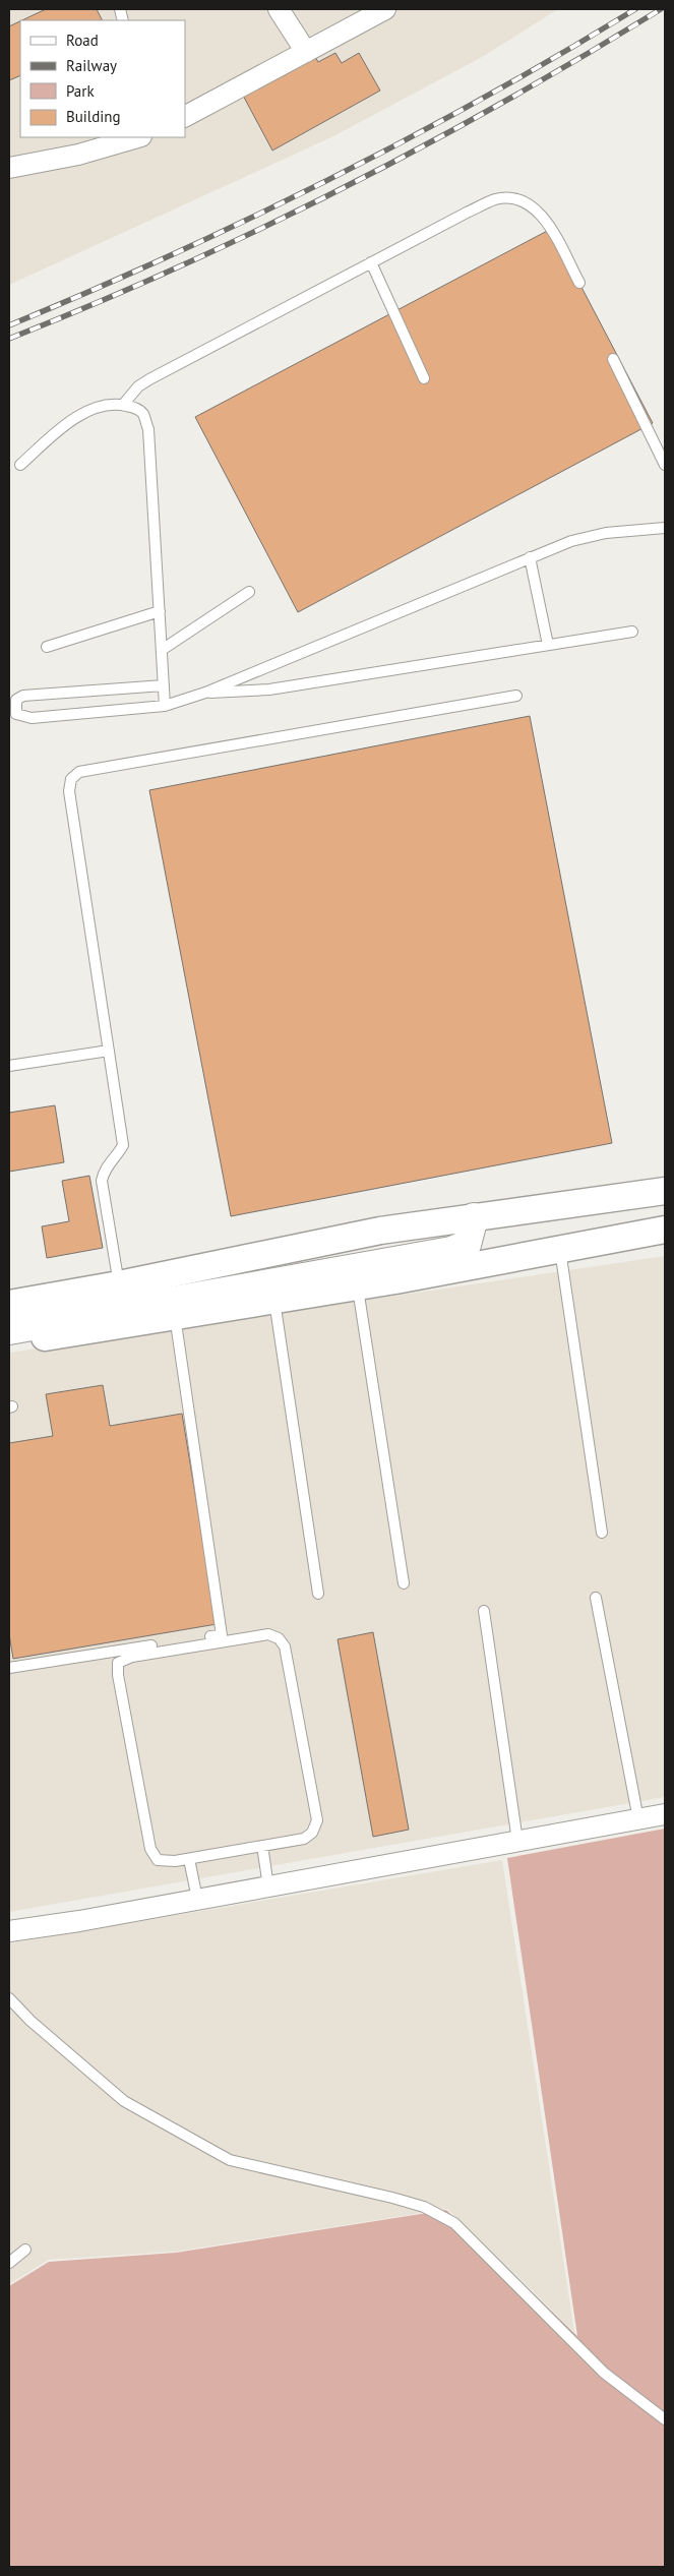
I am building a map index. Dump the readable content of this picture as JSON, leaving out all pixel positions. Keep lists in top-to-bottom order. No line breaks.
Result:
{"legend":["Road","Railway","Park","Building"]}
